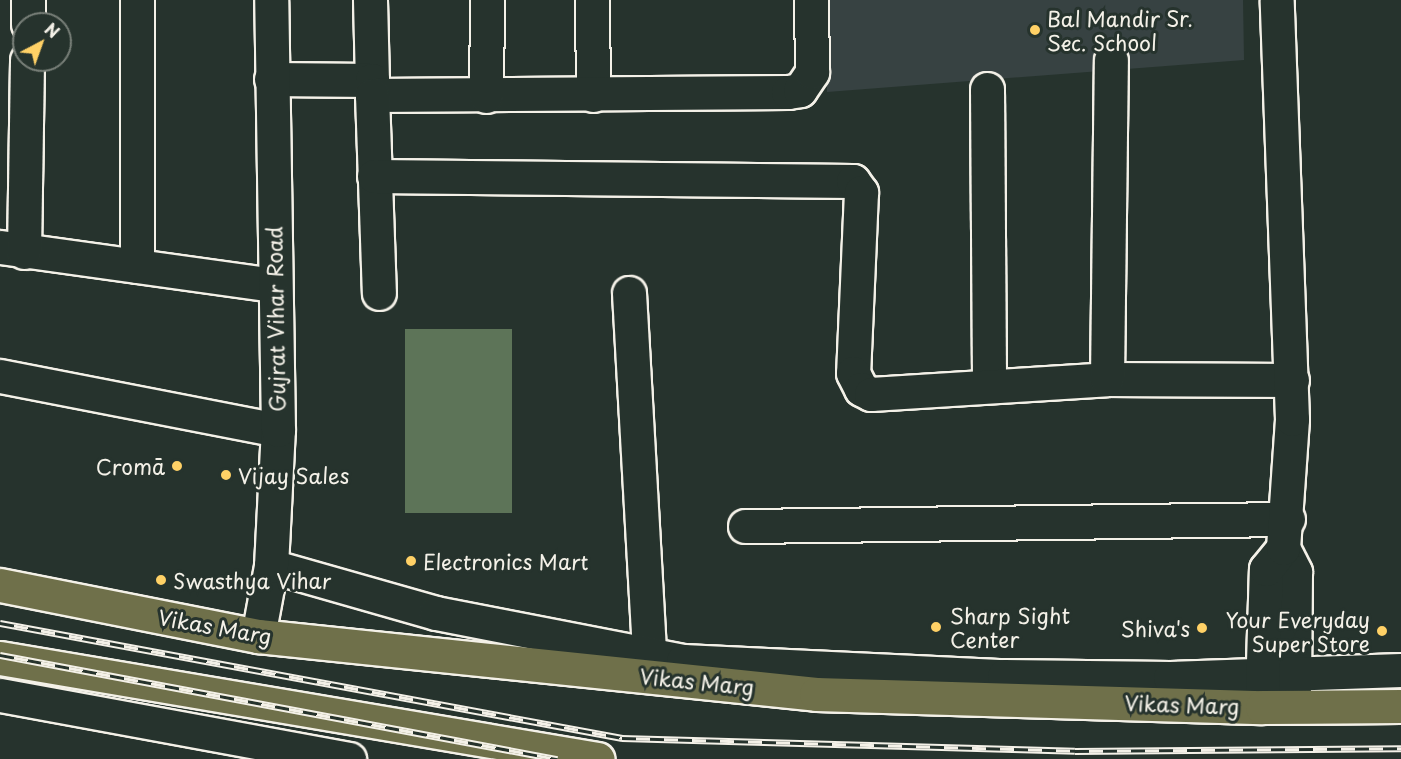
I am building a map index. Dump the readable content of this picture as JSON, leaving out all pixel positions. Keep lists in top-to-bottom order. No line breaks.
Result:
{"streets":{"main road":["Vikas Marg"],"street":["Gujrat Vihar Road"]},"crossings":[["Gujrat Vihar Road","Vikas Marg"]],"places":["Bal Mandir Sr. Sec. School","Cromā","Vijay Sales","Electronics Mart","Swasthya Vihar","Sharp Sight Center","Shiva's","Your Everyday Super Store"],"north":"top right"}
